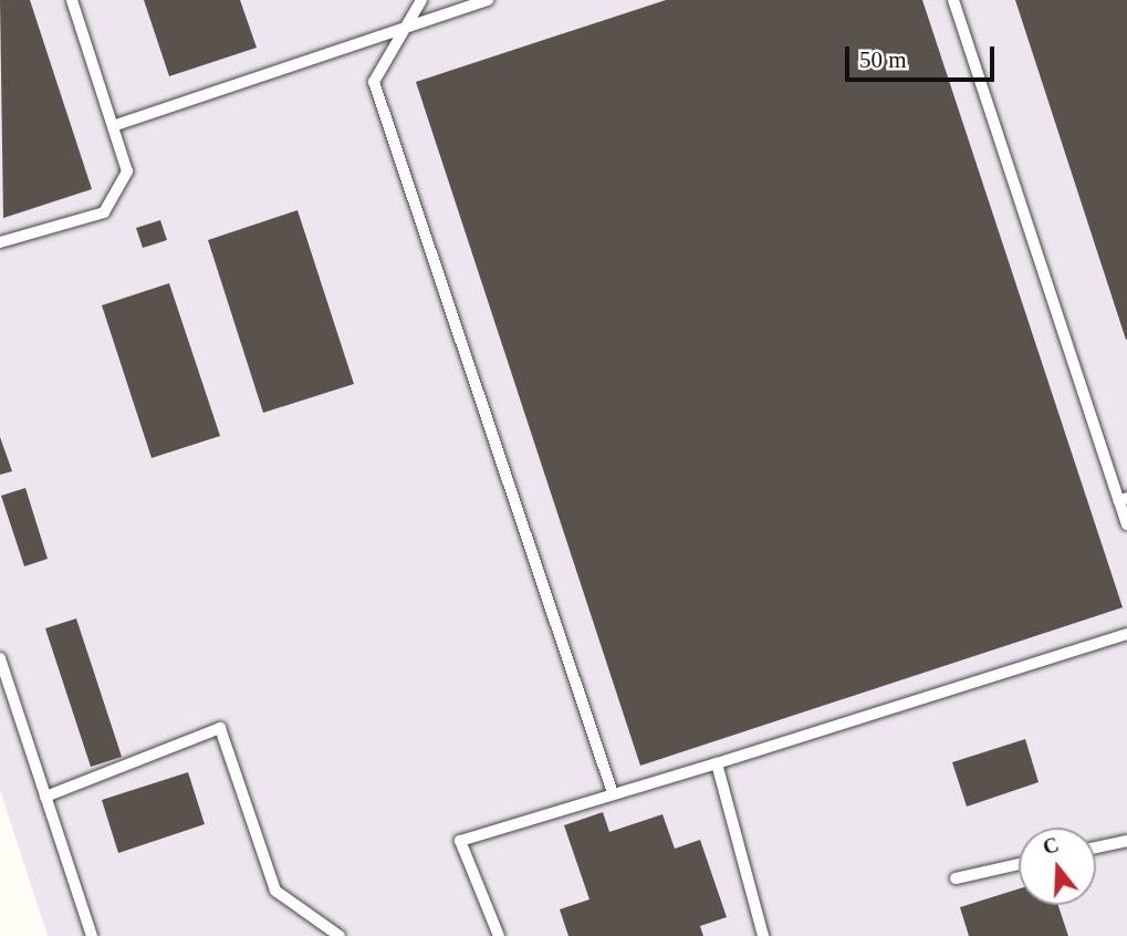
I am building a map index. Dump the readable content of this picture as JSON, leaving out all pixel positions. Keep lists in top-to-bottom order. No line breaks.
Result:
{"scale_bar":"50 m","north":"top"}
